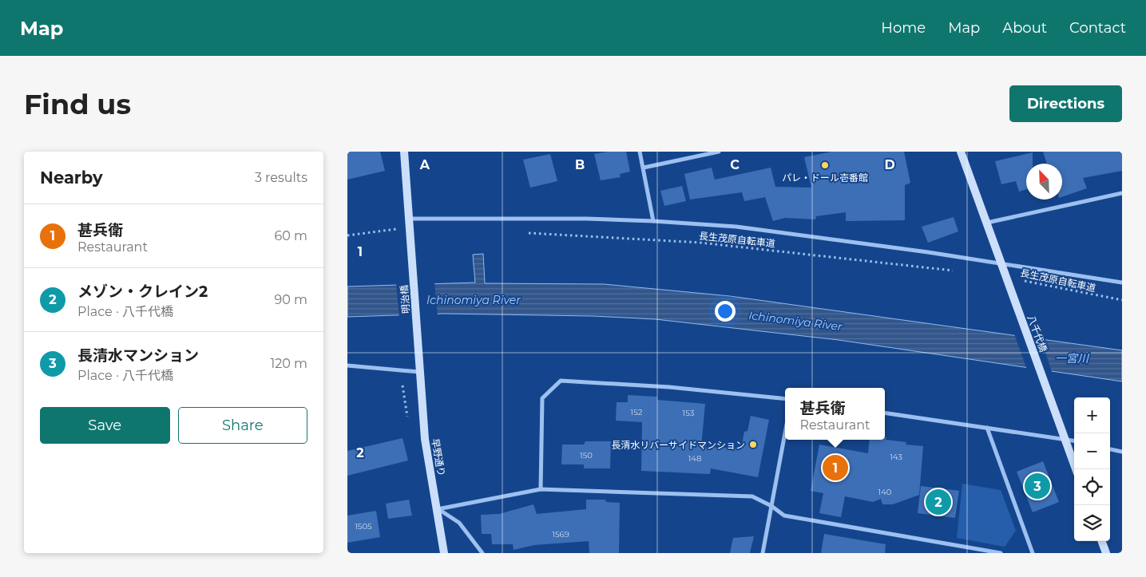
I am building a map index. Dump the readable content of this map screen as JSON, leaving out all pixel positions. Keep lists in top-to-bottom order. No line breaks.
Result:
{"streets":{"street":["明治橋","八千代橋","早野通り"],"path":["長生茂原自転車道"]},"crossings":[["長生茂原自転車道","八千代橋"],["明治橋","早野通り"]],"water":["Ichinomiya River","一宮川"],"places":["パレ・ドール壱番館","長清水リバーサイドマンション"],"house_numbers":["152","153","150","143","148","140","1505","1569"],"north":"top left","page":{"header":"Map","nav":["Home","Map","About","Contact"],"buttons":["Directions",["Save","Share"]],"title":"Find us","heading":["Nearby","3 results"],"list":[{"mark":"1","name":"甚兵衛","note":"Restaurant","value":"60 m"},{"mark":"2","name":"メゾン・クレイン2","note":"Place · 八千代橋","value":"90 m"},{"mark":"3","name":"長清水マンション","note":"Place · 八千代橋","value":"120 m"}],"popup":["甚兵衛","Restaurant"],"map_buttons":["+","−"],"pins":["1","3","2"]},"grid":{"columns":["A","B","C","D"],"rows":["1","2"]}}
